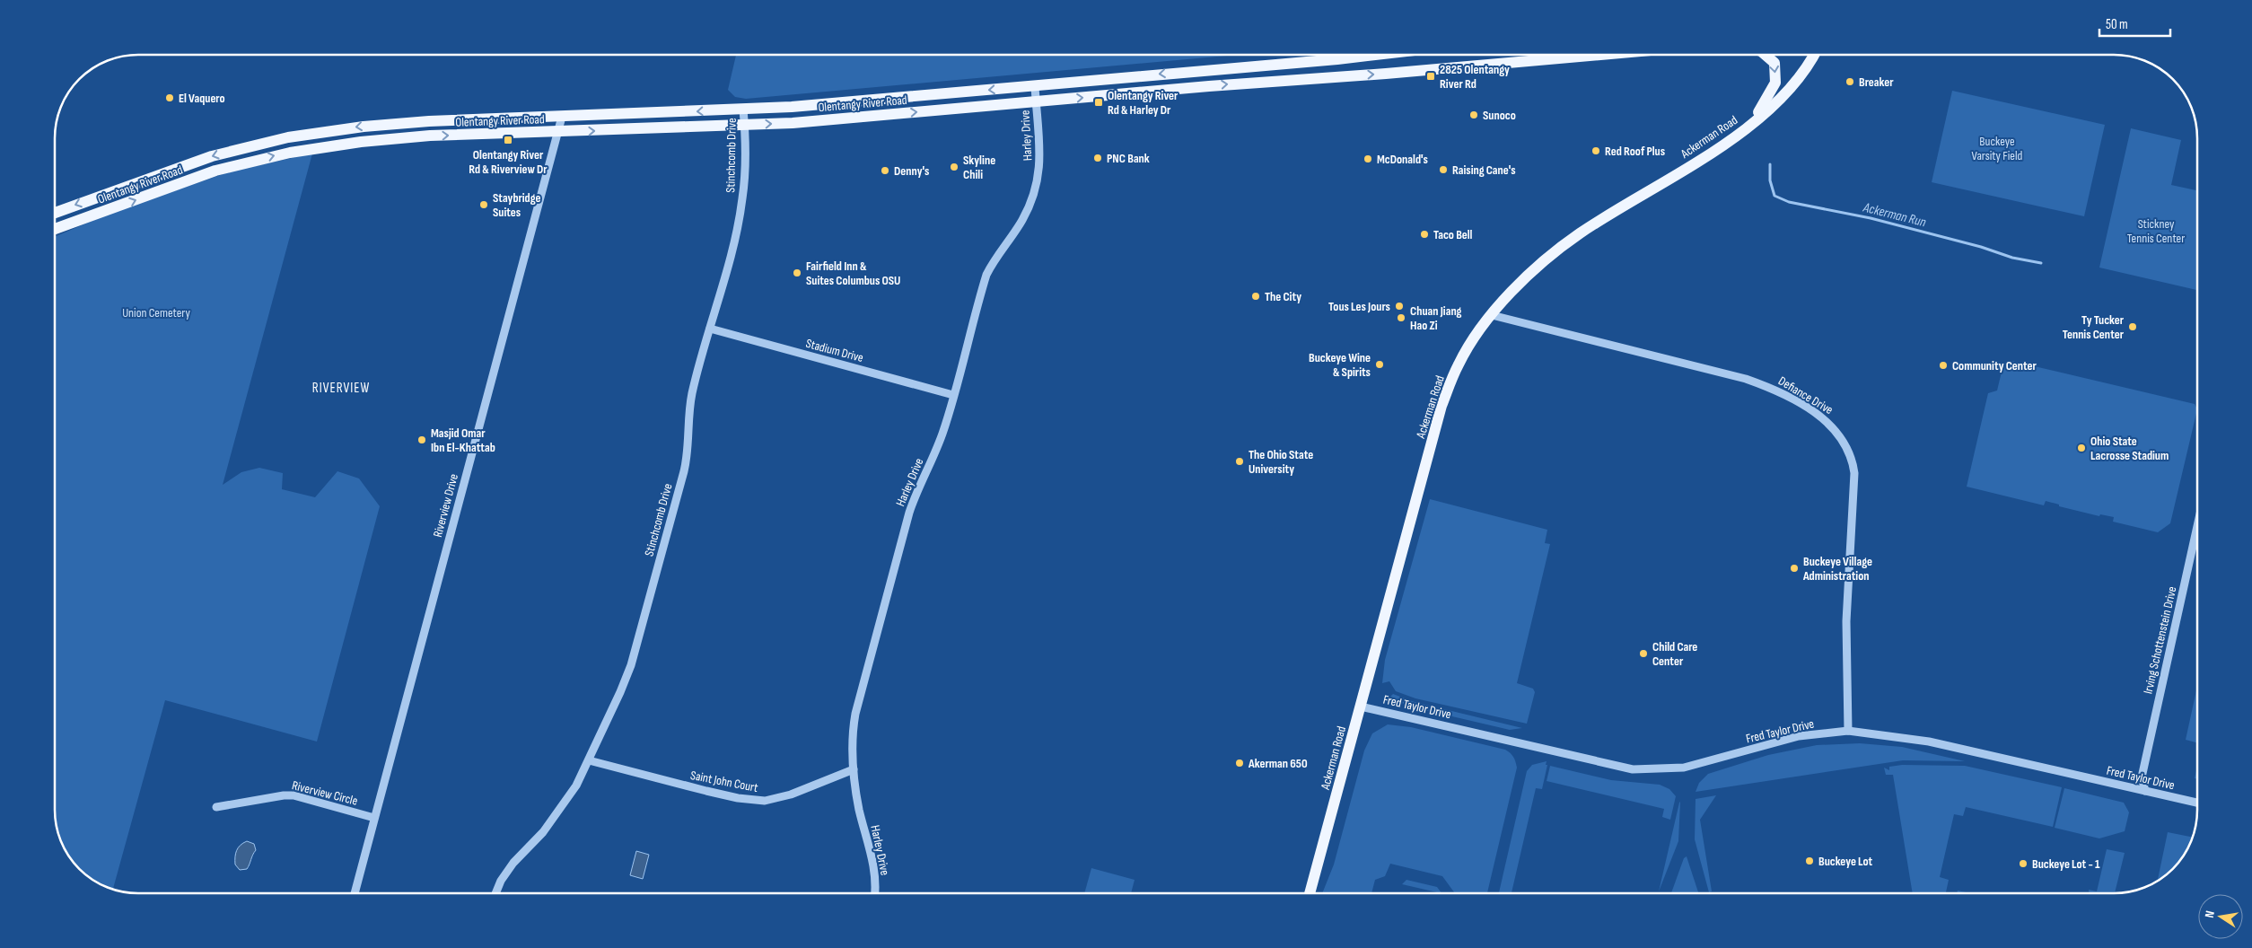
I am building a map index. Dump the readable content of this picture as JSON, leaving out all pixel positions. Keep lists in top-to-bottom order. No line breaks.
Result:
{"streets":{"main road":["Olentangy River Road","Ackerman Road"],"street":["Harley Drive","Stinchcomb Drive","Stadium Drive","Defiance Drive","Riverview Drive","Irving Schottenstein Drive","Fred Taylor Drive","Saint John Court","Riverview Circle"]},"crossings":[["Olentangy River Road","Harley Drive"],["Olentangy River Road","Stinchcomb Drive"],["Olentangy River Road","Riverview Drive"],["Harley Drive","Stadium Drive"],["Harley Drive","Saint John Court"],["Ackerman Road","Defiance Drive"],["Ackerman Road","Fred Taylor Drive"],["Stinchcomb Drive","Stadium Drive"],["Stinchcomb Drive","Saint John Court"],["Defiance Drive","Fred Taylor Drive"],["Riverview Drive","Riverview Circle"],["Irving Schottenstein Drive","Fred Taylor Drive"]],"districts":["RIVERVIEW"],"water":["Ackerman Run"],"parks":["Buckeye Varsity Field","Stickney Tennis Center","Union Cemetery"],"places":{"transit":["2825 Olentangy River Rd","Olentangy River Rd & Harley Dr","Olentangy River Rd & Riverview Dr"],"other":["Breaker","El Vaquero","Sunoco","Red Roof Plus","PNC Bank","McDonald's","Skyline Chili","Raising Cane's","Denny's","Staybridge Suites","Taco Bell","Fairfield Inn & Suites Columbus OSU","The City","Tous Les Jours","Chuan Jiang Hao Zi","Ty Tucker Tennis Center","Buckeye Wine & Spirits","Community Center","Masjid Omar Ibn El-Khattab","Ohio State Lacrosse Stadium","The Ohio State University","Buckeye Village Administration","Child Care Center","Akerman 650","Buckeye Lot","Buckeye Lot - 1"]},"scale_bar":"50 m","north":"left"}
